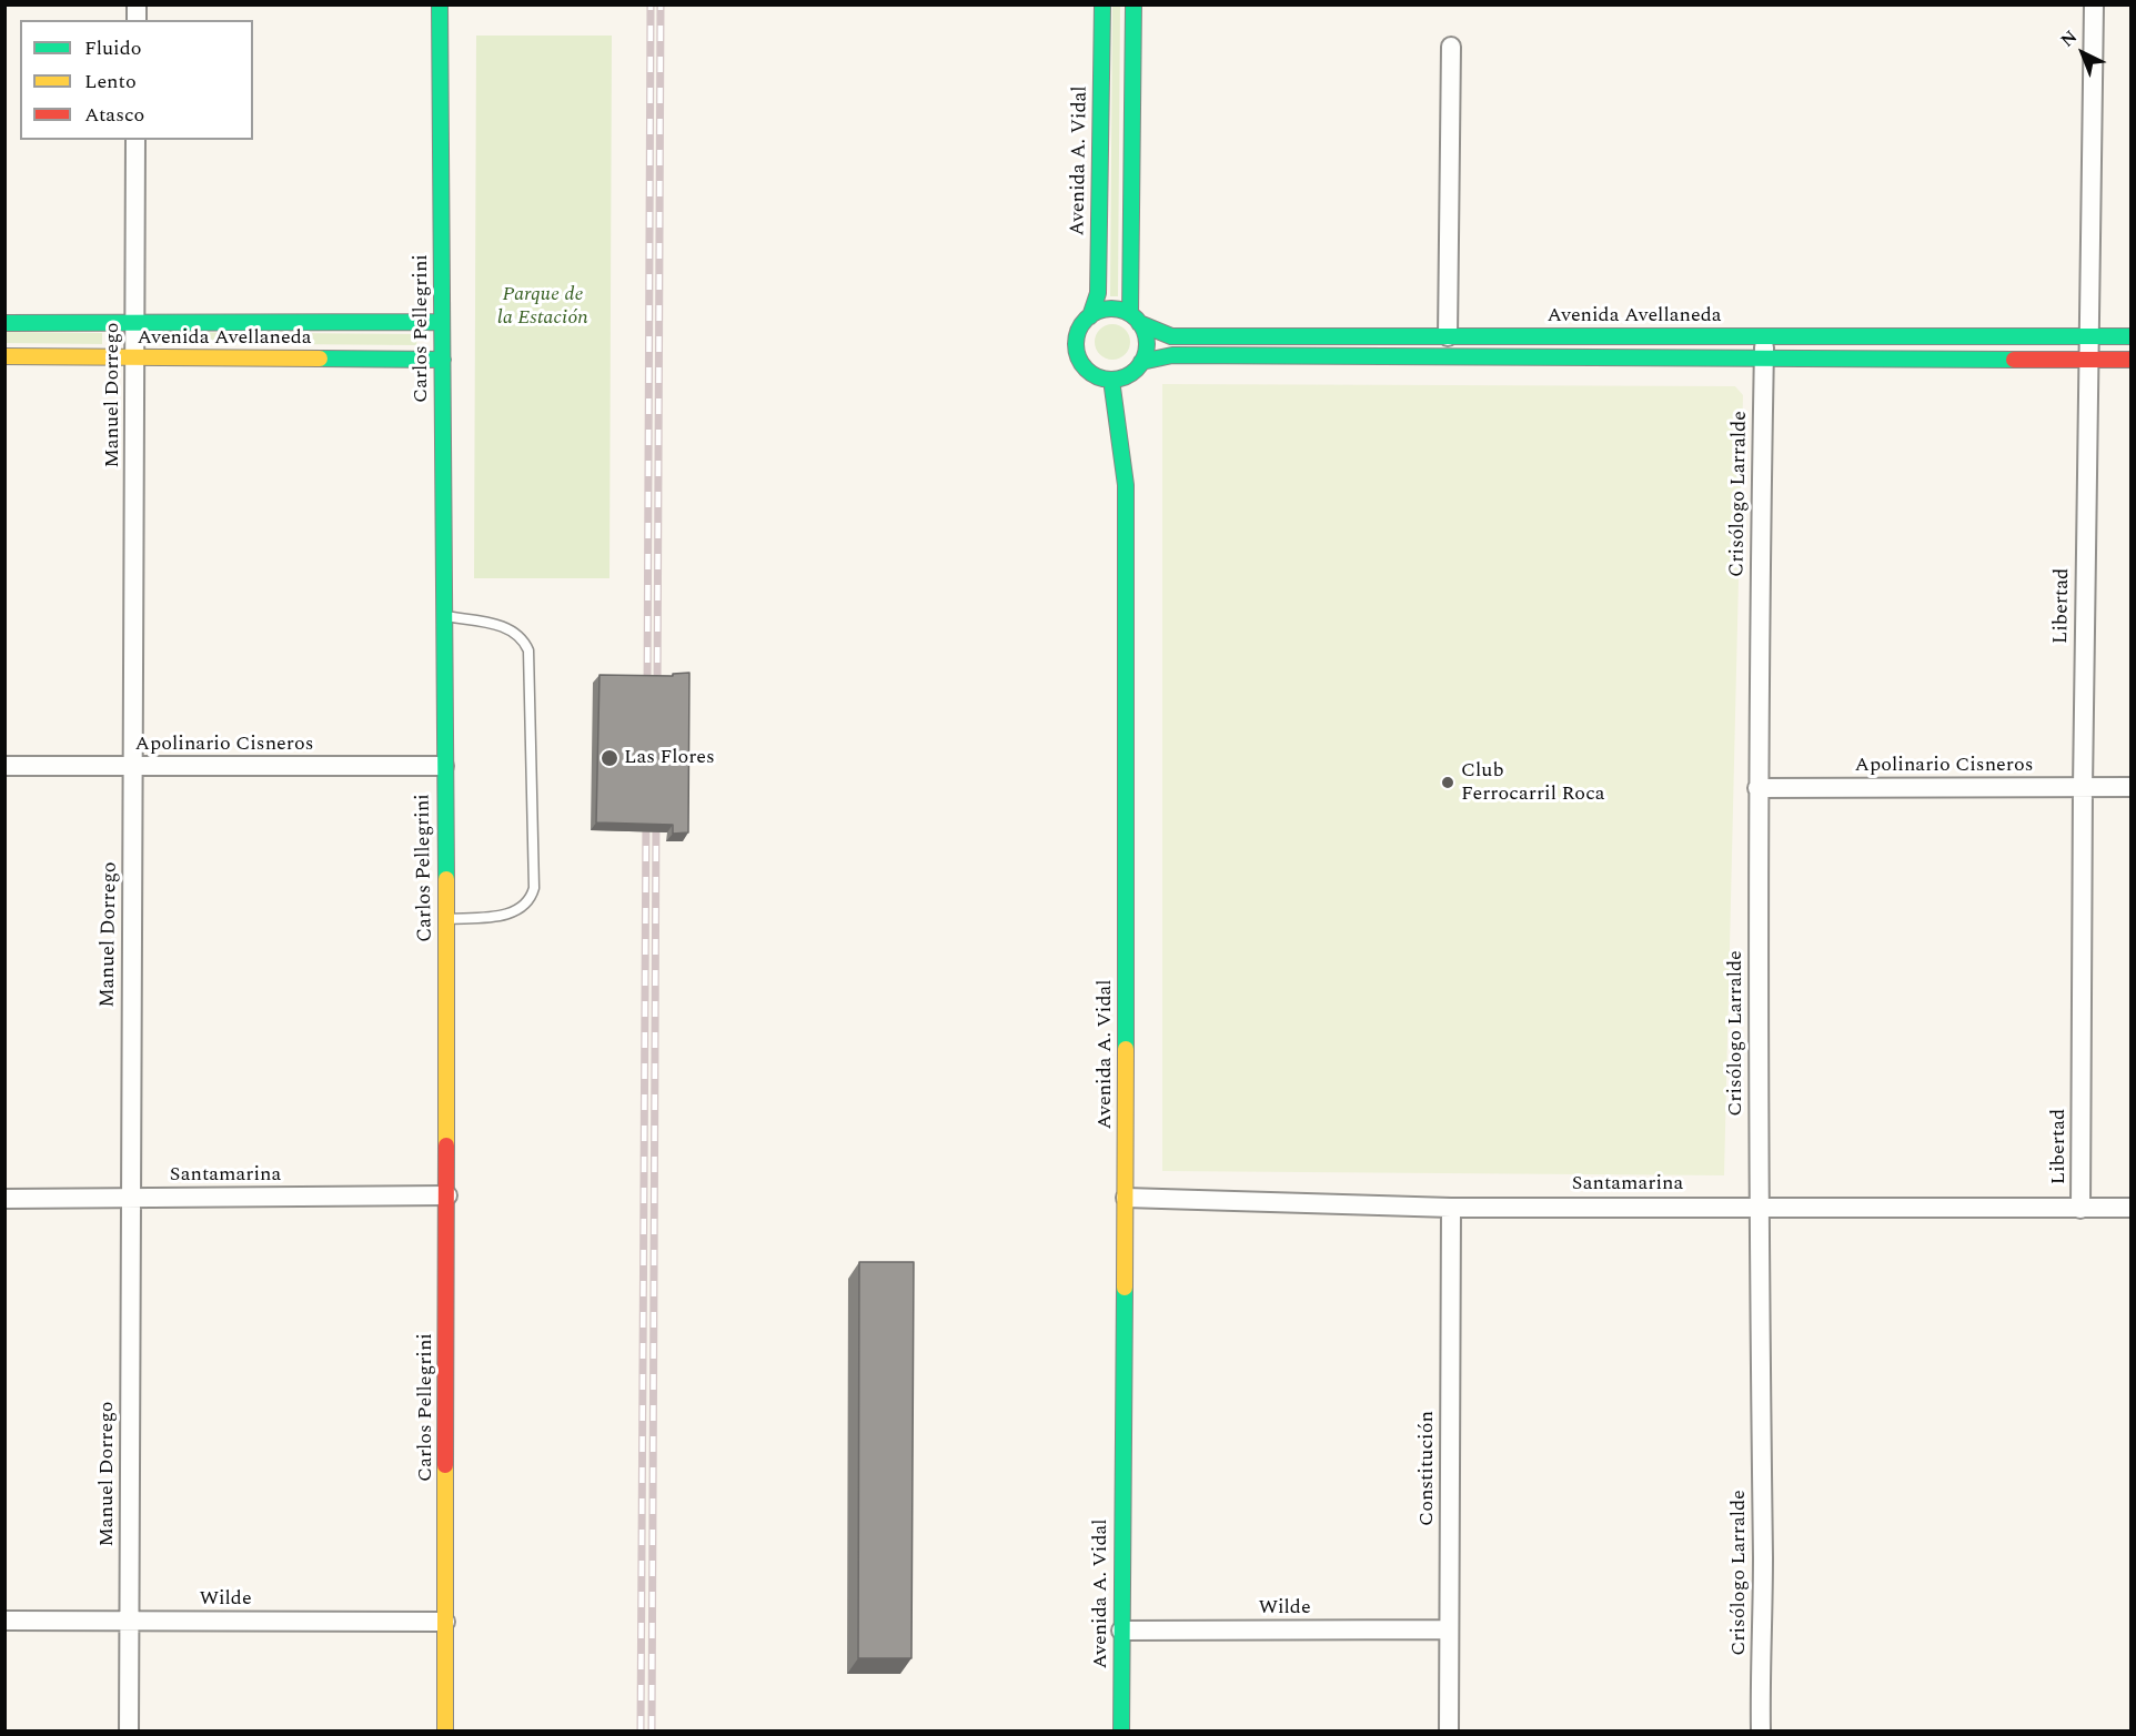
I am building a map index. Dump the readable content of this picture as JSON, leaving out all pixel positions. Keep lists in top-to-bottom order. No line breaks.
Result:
{"streets":{"street":["Avenida A. Vidal","Avenida Avellaneda","Carlos Pellegrini","Manuel Dorrego","Crisólogo Larralde","Libertad","Apolinario Cisneros","Santamarina","Constitución","Wilde"]},"crossings":[["Avenida A. Vidal","Avenida Avellaneda"],["Avenida A. Vidal","Santamarina"],["Avenida A. Vidal","Wilde"],["Avenida Avellaneda","Carlos Pellegrini"],["Avenida Avellaneda","Manuel Dorrego"],["Avenida Avellaneda","Crisólogo Larralde"],["Avenida Avellaneda","Libertad"],["Carlos Pellegrini","Apolinario Cisneros"],["Carlos Pellegrini","Santamarina"],["Carlos Pellegrini","Wilde"],["Manuel Dorrego","Apolinario Cisneros"],["Manuel Dorrego","Santamarina"],["Manuel Dorrego","Wilde"],["Crisólogo Larralde","Apolinario Cisneros"],["Crisólogo Larralde","Santamarina"],["Libertad","Apolinario Cisneros"],["Libertad","Santamarina"],["Santamarina","Constitución"],["Constitución","Wilde"]],"parks":["Parque de la Estación"],"places":["Las Flores","Club Ferrocarril Roca"],"legend":["Fluido","Lento","Atasco"],"north":"top left"}
